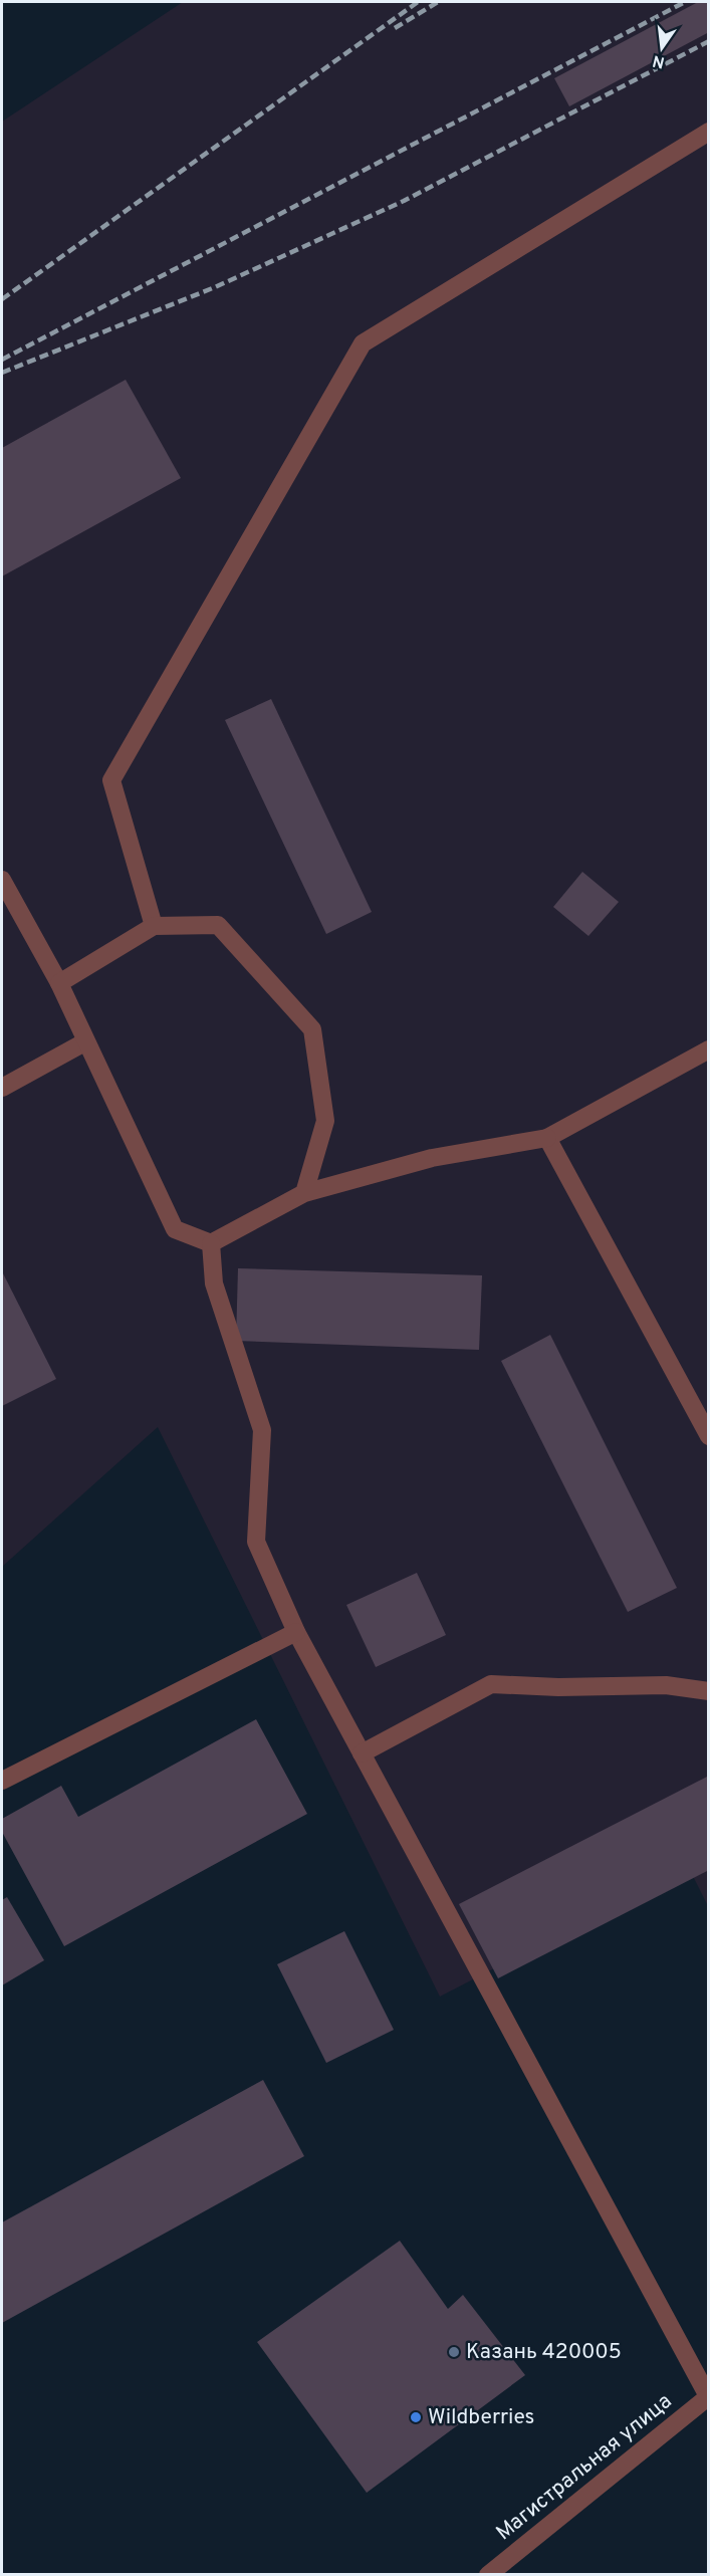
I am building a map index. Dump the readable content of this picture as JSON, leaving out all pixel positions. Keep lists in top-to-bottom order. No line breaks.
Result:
{"streets":{"street":["Магистральная улица"]},"places":["Казань 420005","Wildberries"],"north":"bottom"}
